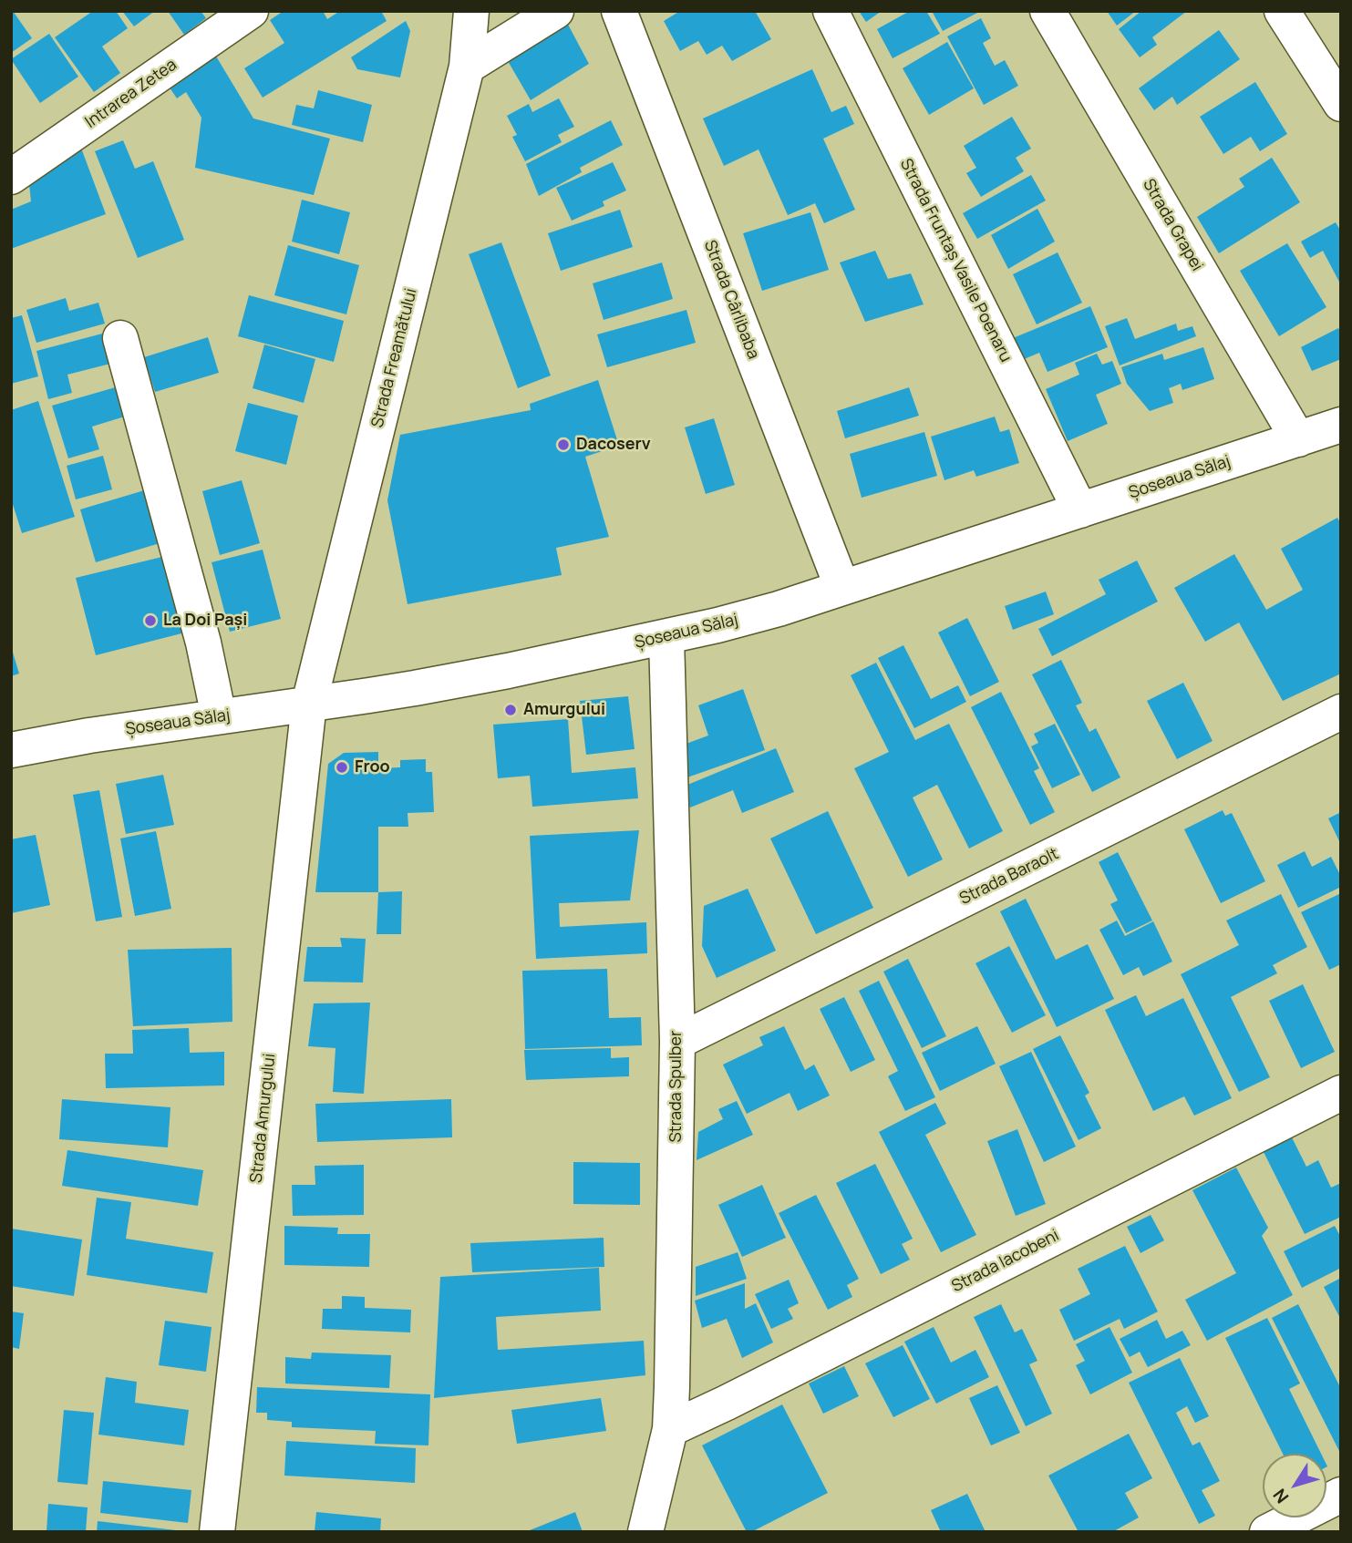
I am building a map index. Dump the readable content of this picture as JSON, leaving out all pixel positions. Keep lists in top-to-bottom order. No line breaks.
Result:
{"streets":{"street":["Intrarea Zetea","Strada Grapei","Strada Fruntaș Vasile Poenaru","Strada Cârlibaba","Strada Freamătului","Șoseaua Sălaj","Strada Baraolt","Strada Spulber","Strada Amurgului","Strada Iacobeni"]},"crossings":[["Strada Grapei","Șoseaua Sălaj"],["Strada Fruntaș Vasile Poenaru","Șoseaua Sălaj"],["Strada Cârlibaba","Șoseaua Sălaj"],["Strada Freamătului","Șoseaua Sălaj"],["Strada Freamătului","Strada Amurgului"],["Șoseaua Sălaj","Strada Spulber"],["Șoseaua Sălaj","Strada Amurgului"],["Strada Baraolt","Strada Spulber"],["Strada Spulber","Strada Iacobeni"]],"places":["Dacoserv","La Doi Pași","Amurgului","Froo"],"north":"bottom left"}
